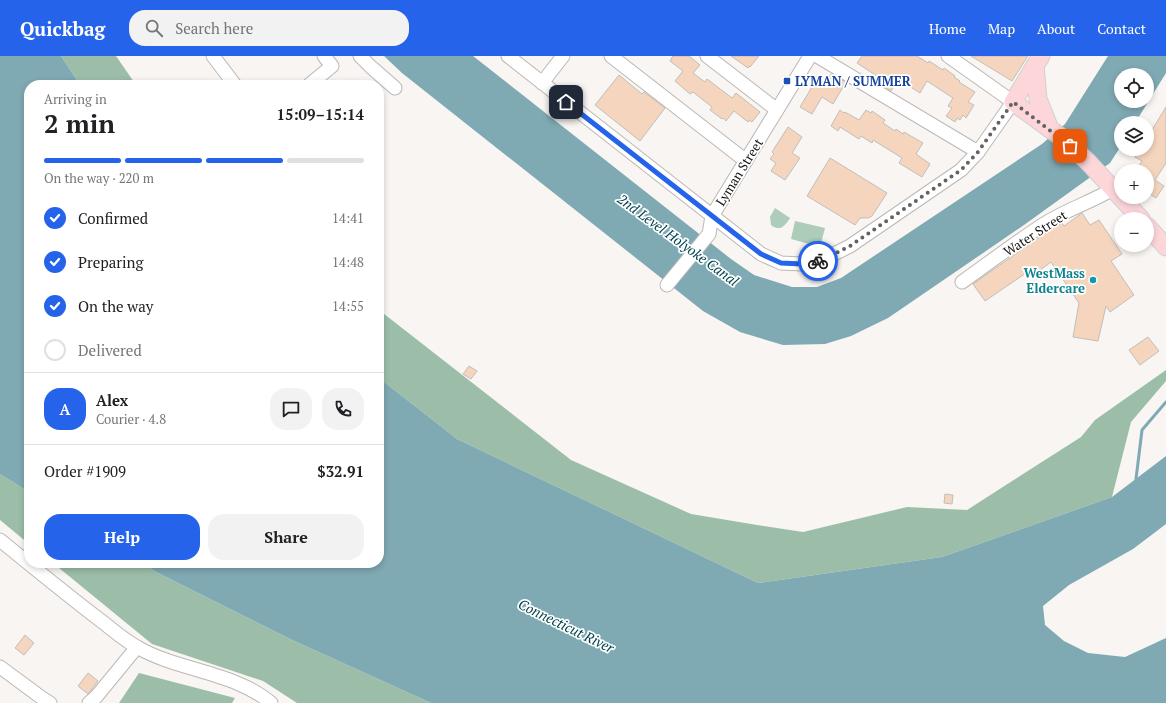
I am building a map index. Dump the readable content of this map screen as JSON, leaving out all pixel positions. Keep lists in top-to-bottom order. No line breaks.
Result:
{"streets":{"street":["Lyman Street","Water Street"]},"water":["2nd Level Holyoke Canal","Connecticut River"],"places":{"transit":["LYMAN / SUMMER"],"other":["WestMass Eldercare"]},"page":{"header":"Quickbag","search":"Search here","nav":["Home","Map","About","Contact"],"map_buttons":["+","−"],"heading":["2 min","Arriving in","15:09–15:14"],"panel":["Alex","Courier · 4.8","Order #1909","$32.91"],"bar":"On the way · 220 m","list":[["Confirmed","14:41"],["Preparing","14:48"],["On the way","14:55"],"Delivered"],"round":"A","buttons":["Help","Share"]}}
